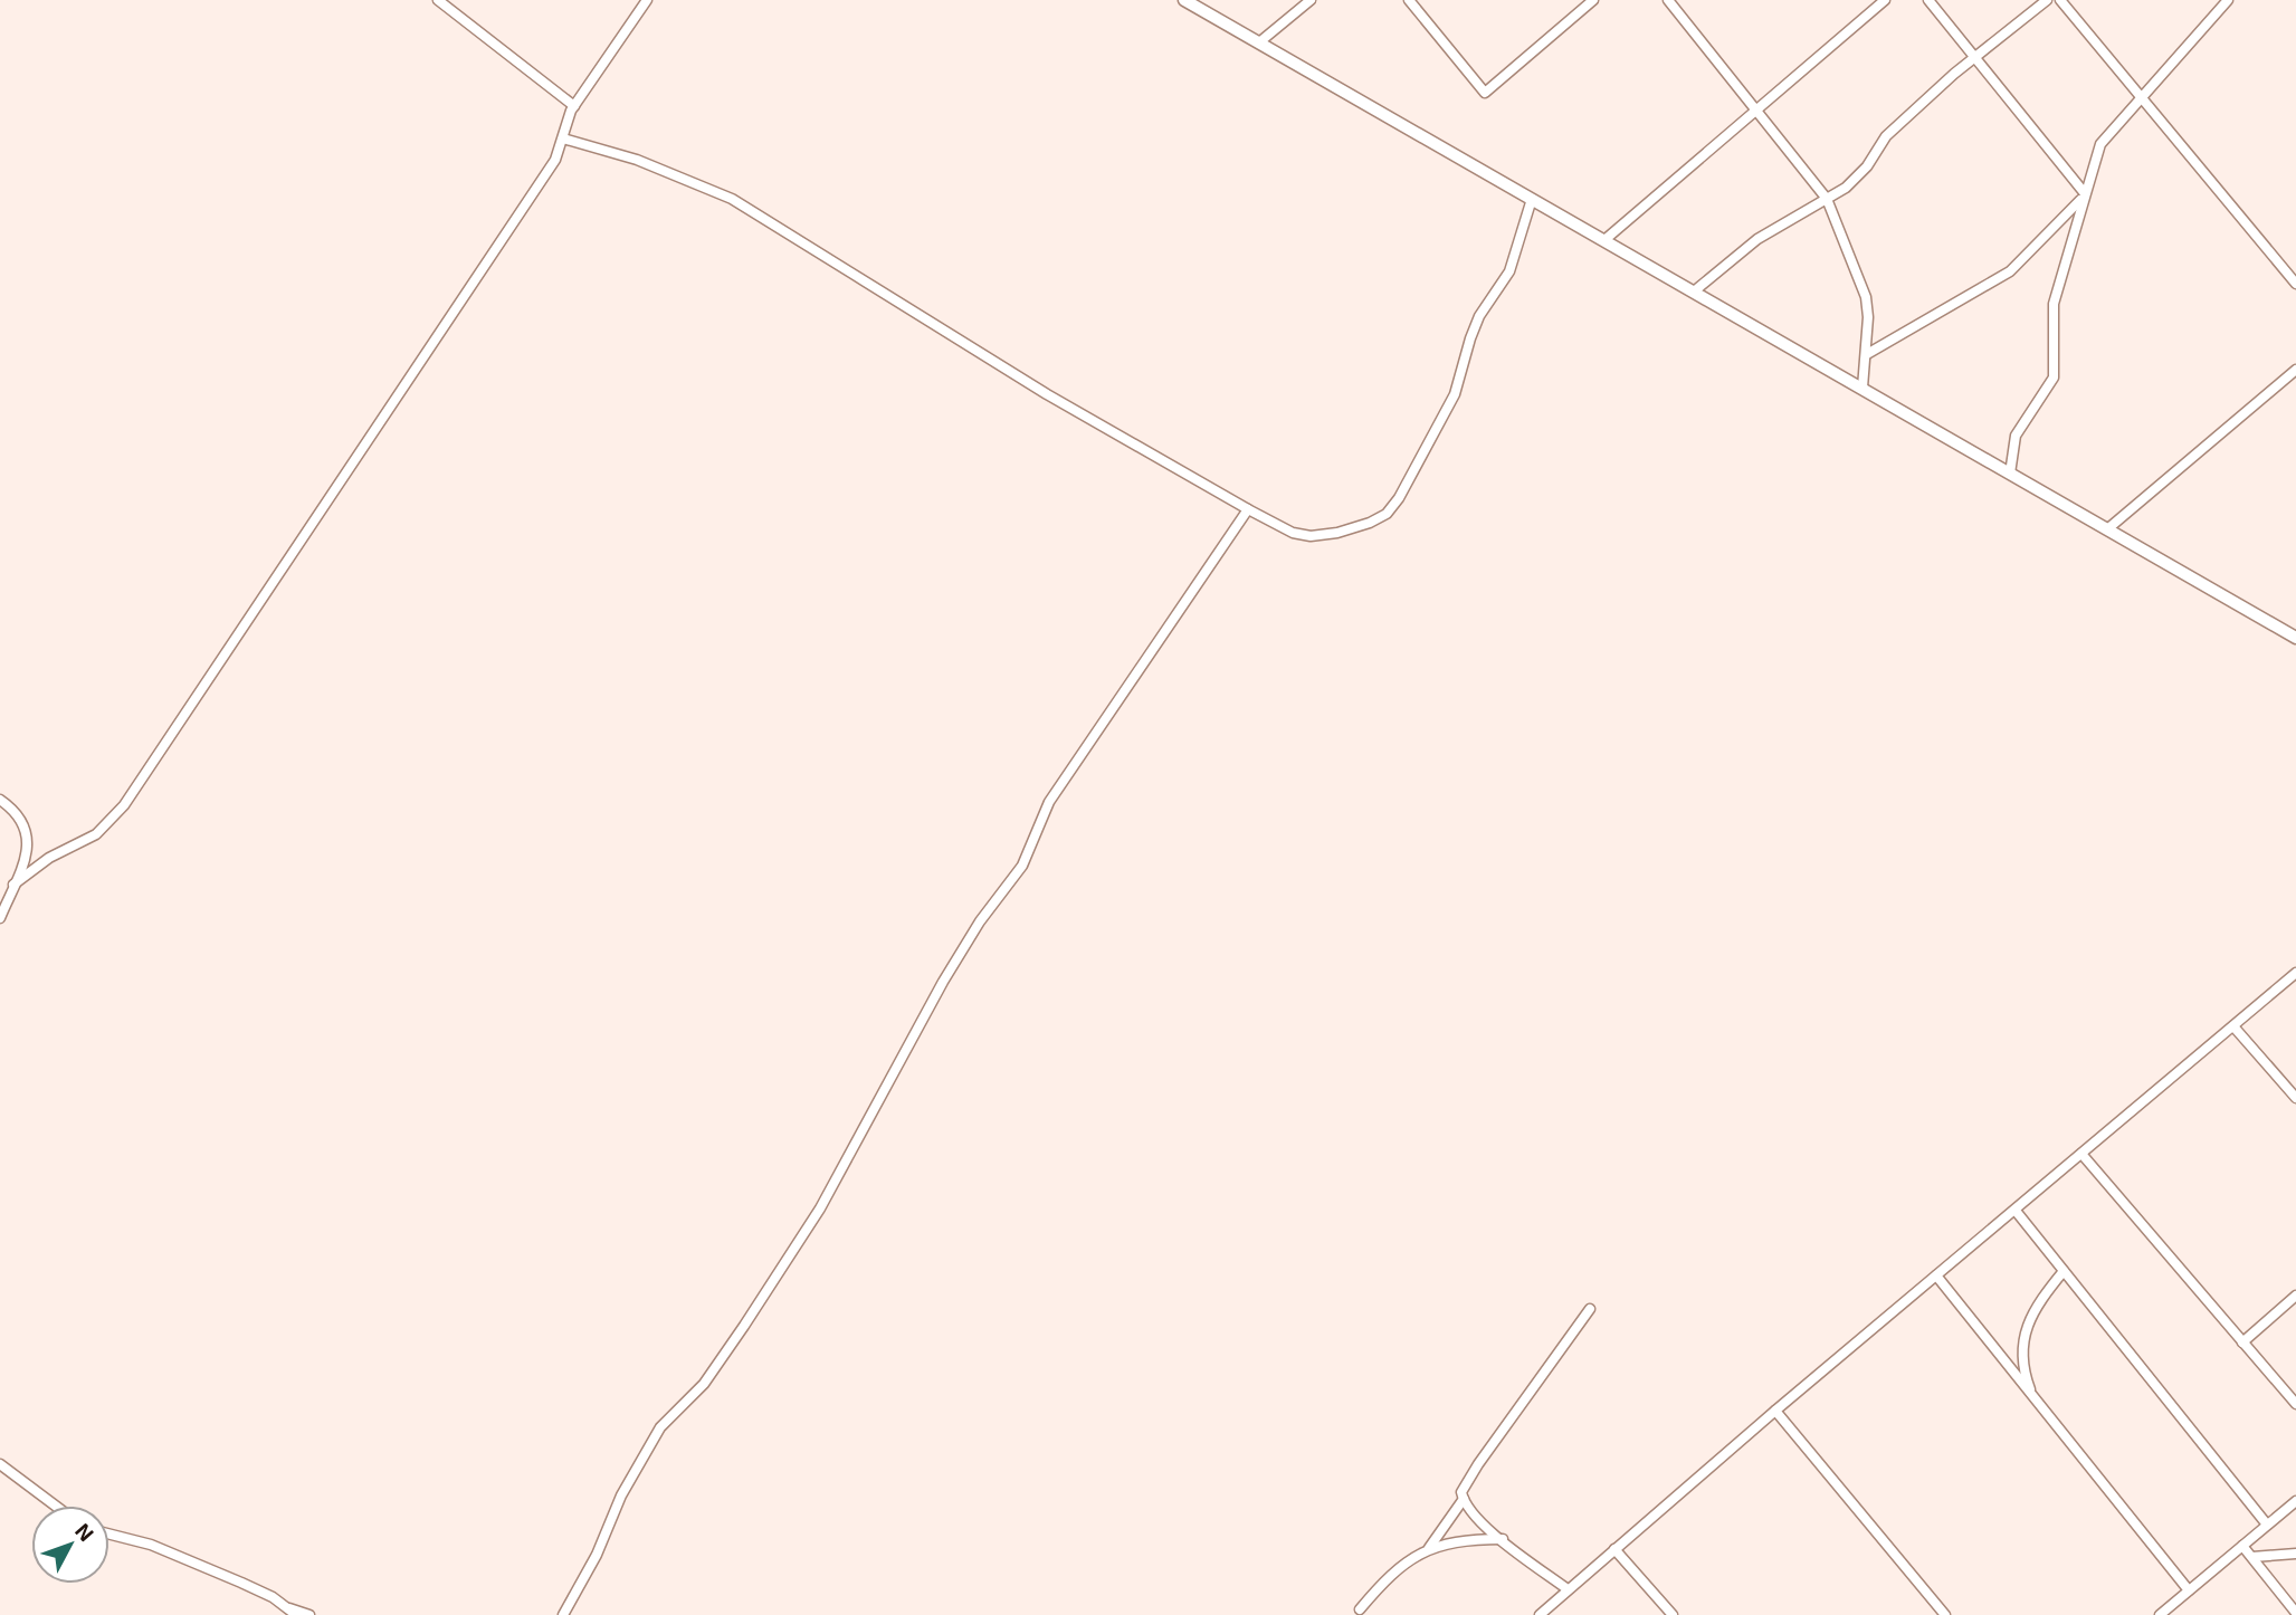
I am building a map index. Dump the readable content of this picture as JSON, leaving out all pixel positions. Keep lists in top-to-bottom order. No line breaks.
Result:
{"north":"top right"}
